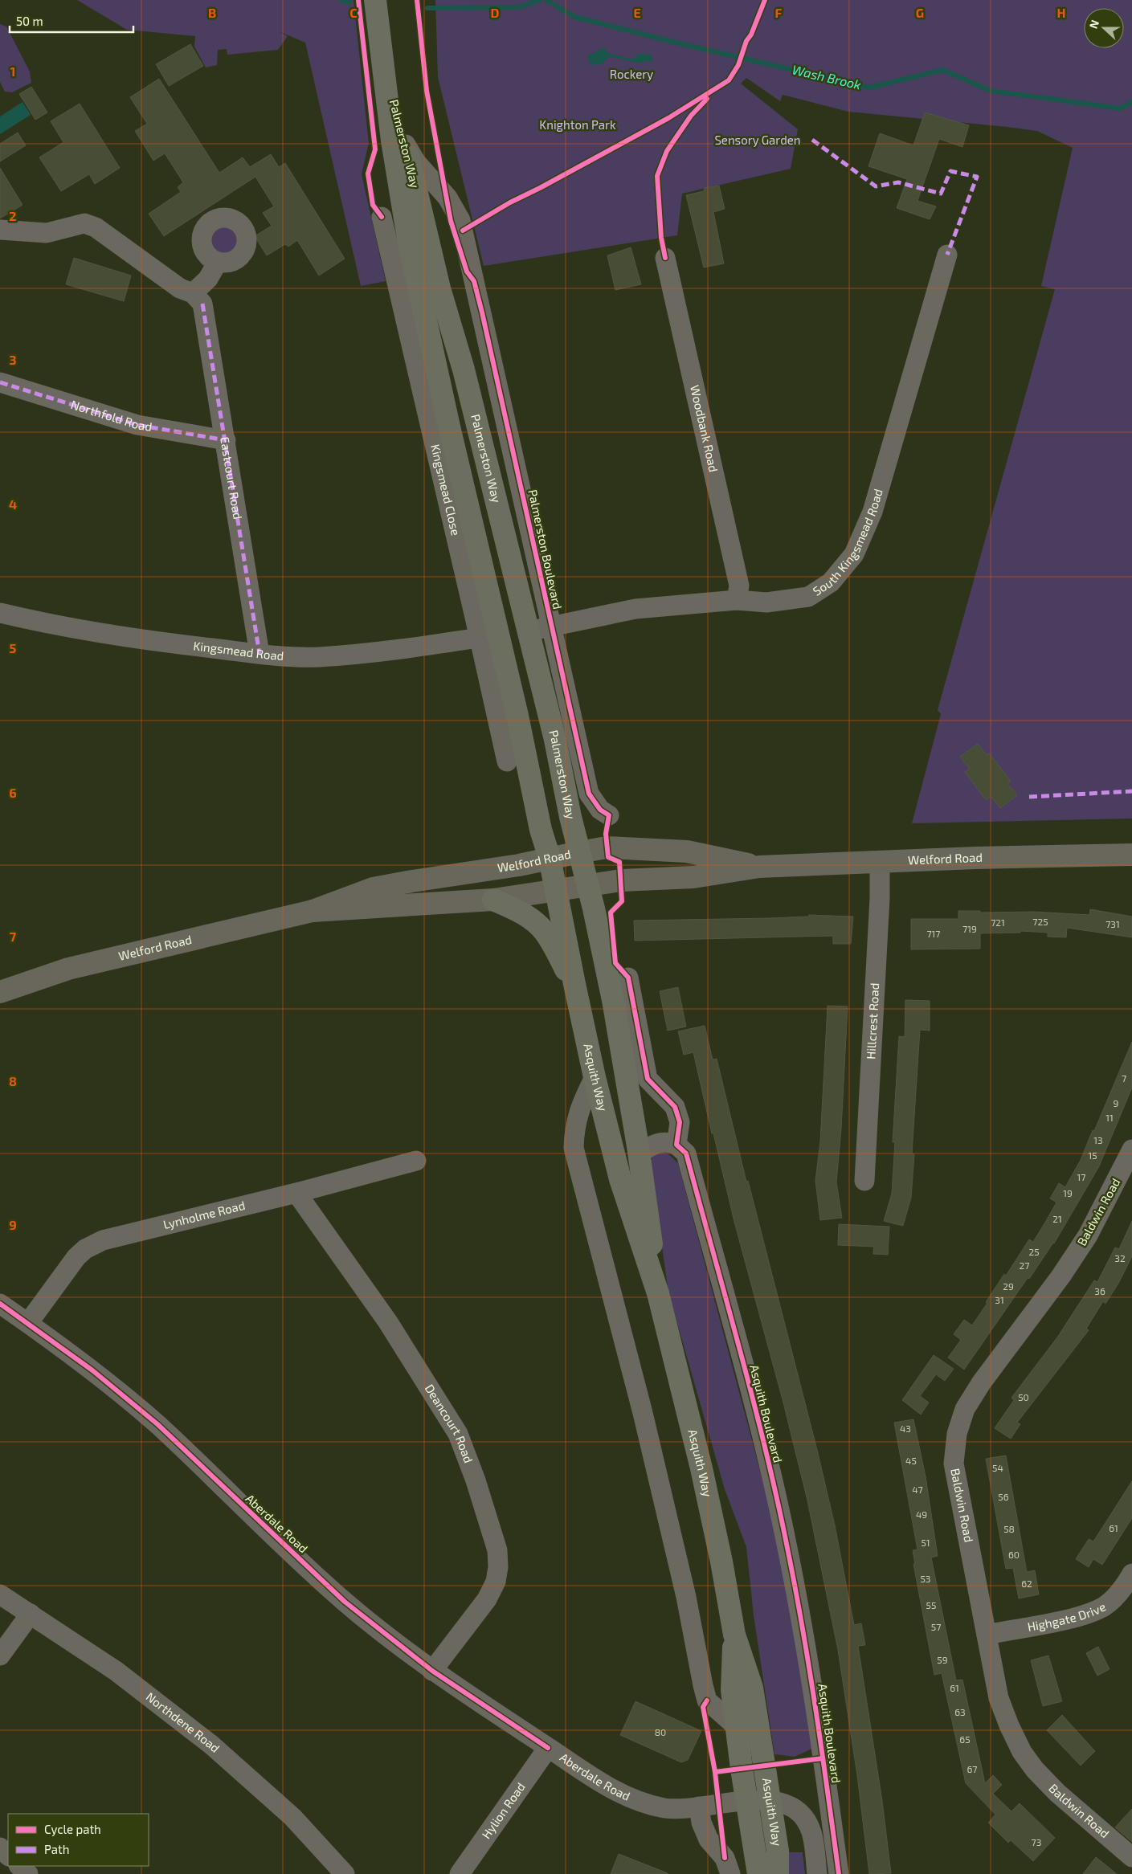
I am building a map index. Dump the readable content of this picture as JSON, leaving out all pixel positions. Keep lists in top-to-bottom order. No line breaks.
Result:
{"streets":{"highway":["Palmerston Way","Asquith Way"],"main road":["Welford Road"],"street":["Northfold Road","Woodbank Road","Eastcourt Road","Kingsmead Close","South Kingsmead Road","Palmerston Boulevard","Kingsmead Road","Hillcrest Road","Baldwin Road","Lynholme Road","Asquith Boulevard","Deancourt Road","Aberdale Road","Highgate Drive","Northdene Road","Hylion Road"]},"crossings":[["Palmerston Way","South Kingsmead Road"],["Palmerston Way","Palmerston Boulevard"],["Palmerston Way","Welford Road"],["Palmerston Way","Asquith Way"],["Northfold Road","Eastcourt Road"],["Woodbank Road","South Kingsmead Road"],["Eastcourt Road","Kingsmead Road"],["Kingsmead Close","Kingsmead Road"],["South Kingsmead Road","Palmerston Boulevard"],["Welford Road","Hillcrest Road"],["Welford Road","Asquith Way"],["Asquith Way","Aberdale Road"],["Baldwin Road","Highgate Drive"],["Lynholme Road","Deancourt Road"],["Lynholme Road","Aberdale Road"],["Deancourt Road","Aberdale Road"],["Aberdale Road","Hylion Road"]],"water":["Wash Brook"],"parks":["Rockery","Knighton Park","Sensory Garden"],"house_numbers":["725","721","731","719","717","7","9","11","13","15","17","19","21","25","32","27","29","36","31","50","43","45","54","47","56","49","61","58","51","60","53","62","55","57","59","61","63","80","65","67","73"],"legend":["Cycle path","Path"],"scale_bar":"50 m","north":"left","grid":{"columns":["B","C","D","E","F","G","H"],"rows":["1","2","3","4","5","6","7","8","9"]}}
